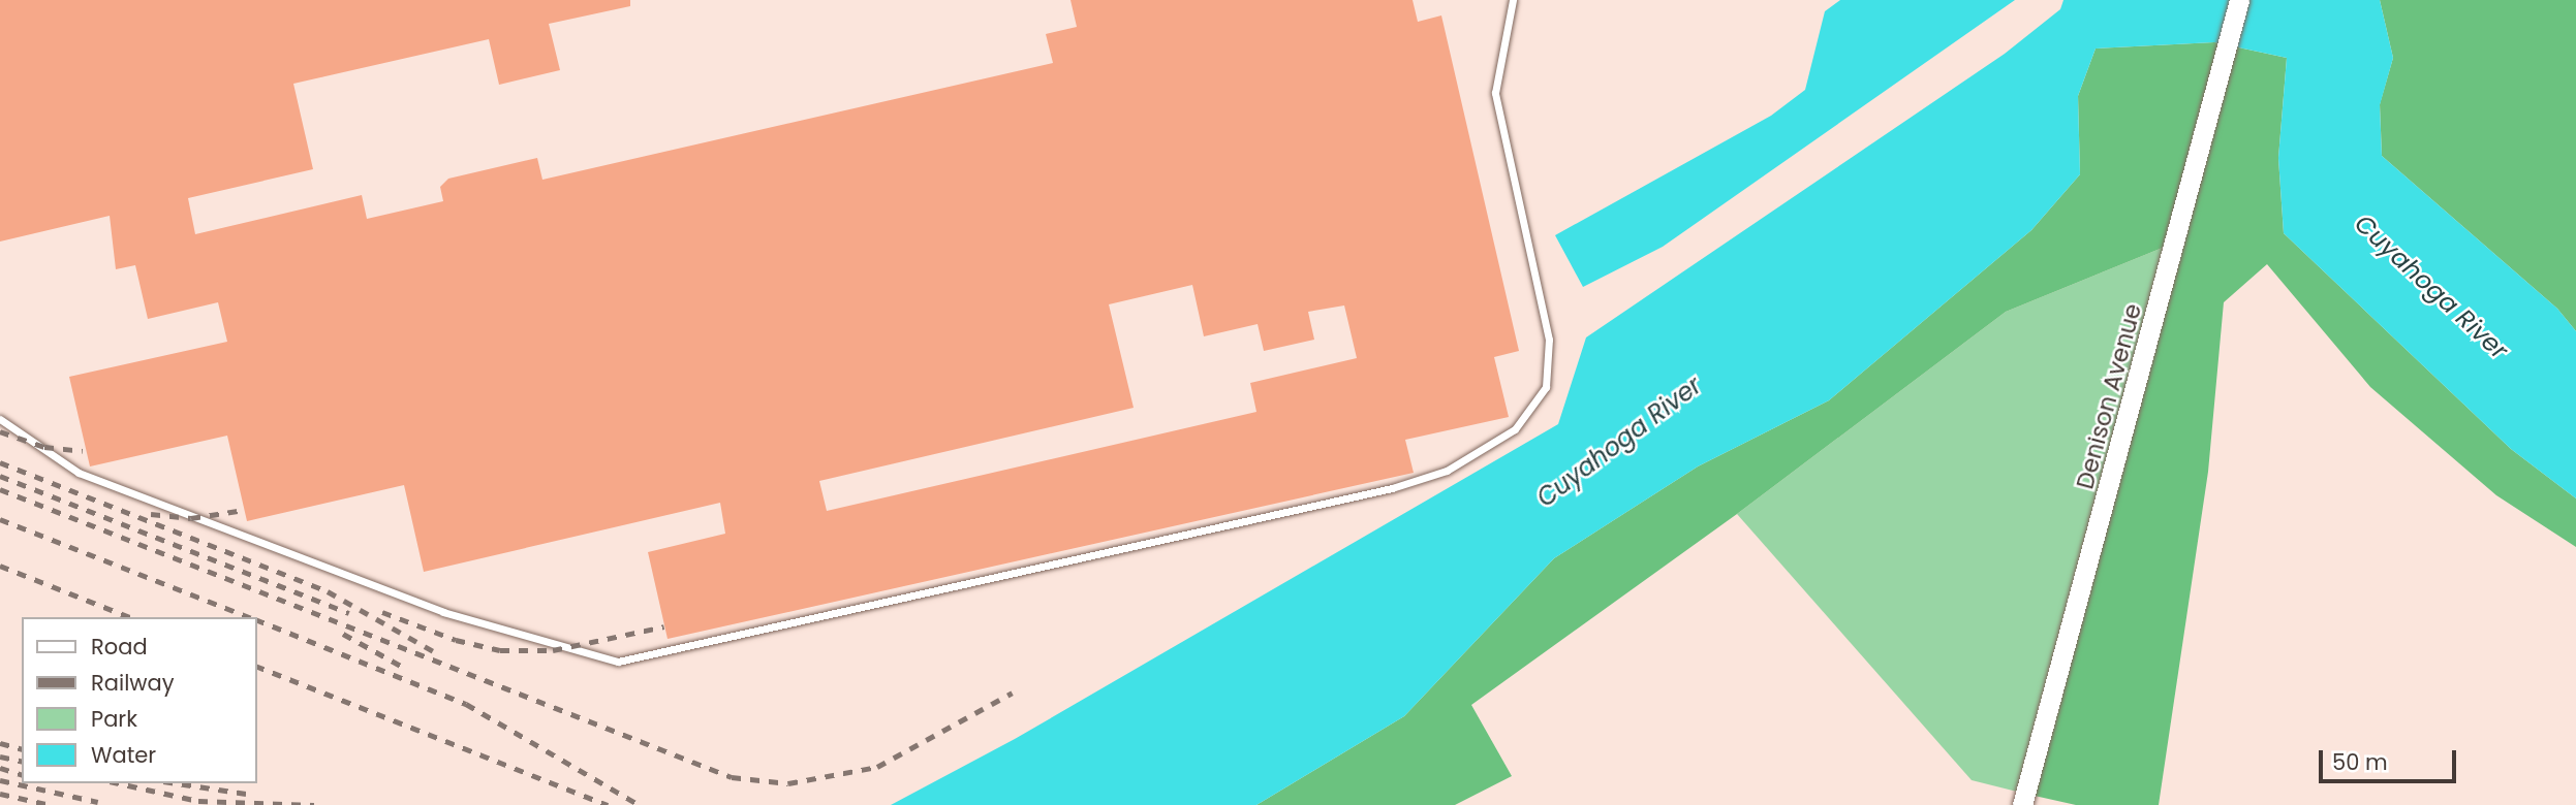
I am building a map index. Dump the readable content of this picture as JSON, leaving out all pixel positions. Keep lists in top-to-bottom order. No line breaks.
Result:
{"streets":{"main road":["Denison Avenue"]},"water":["Cuyahoga River"],"legend":["Road","Railway","Park","Water"],"scale_bar":"50 m"}
